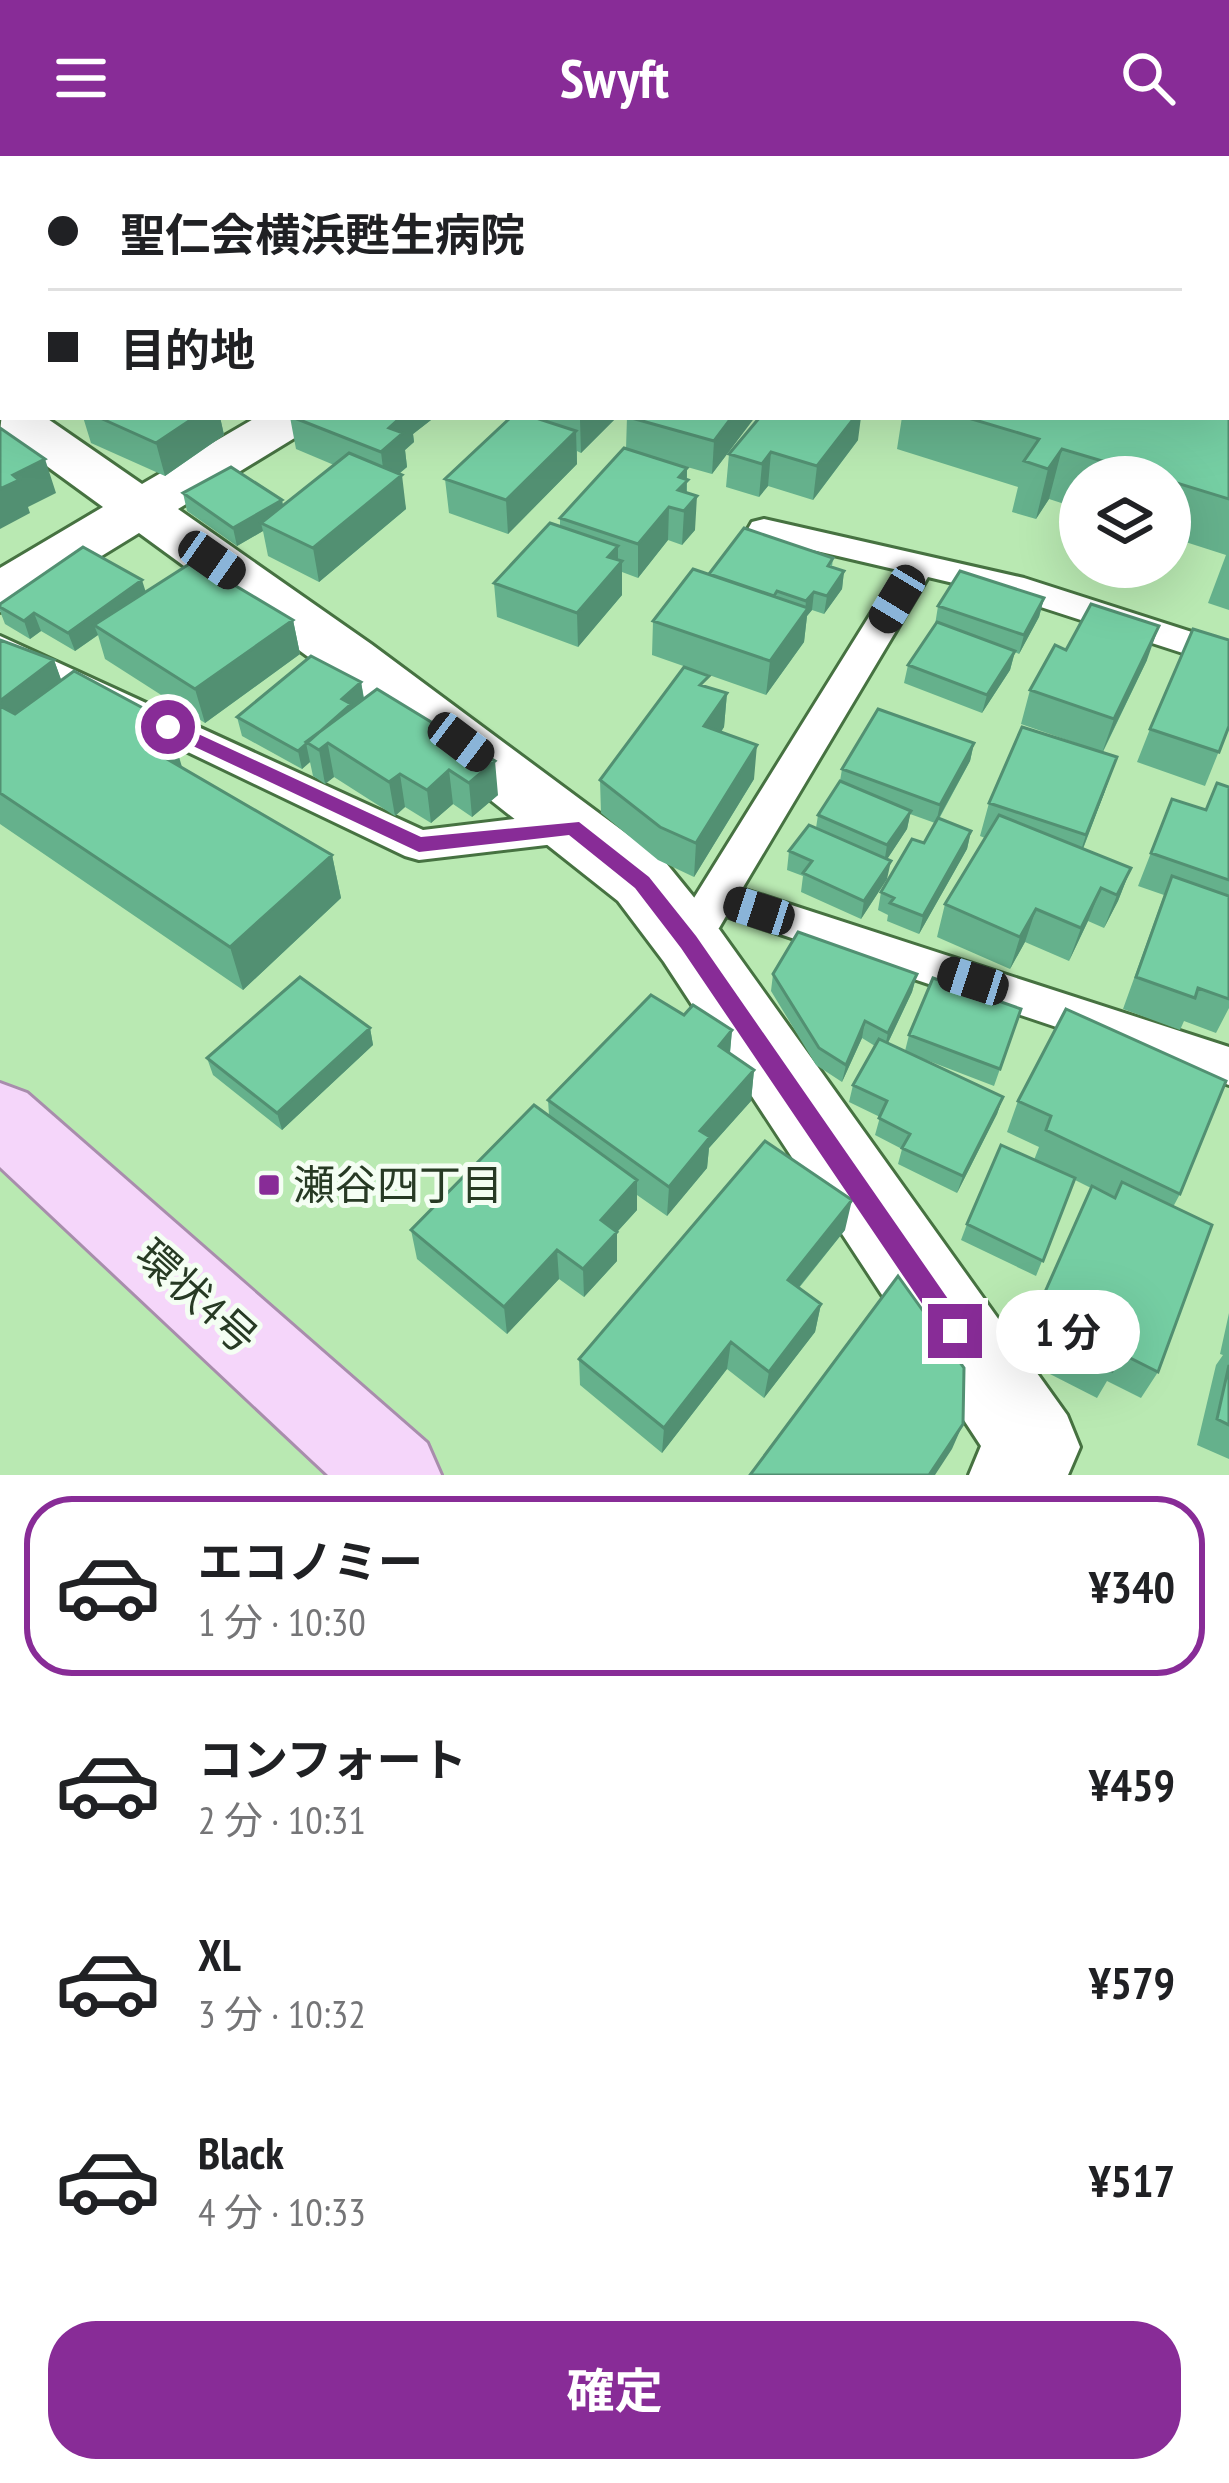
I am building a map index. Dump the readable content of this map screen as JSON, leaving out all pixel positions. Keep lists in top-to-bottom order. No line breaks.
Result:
{"streets":{"main road":["環状4号"]},"places":{"transit":["瀬谷四丁目"]},"page":{"header":"Swyft","banner":["聖仁会横浜甦生病院","目的地"],"bubble":"1 分","list":[{"name":"エコノミー","note":"1 分 · 10:30","value":"¥340"},{"name":"コンフォート","note":"2 分 · 10:31","value":"¥459"},{"name":"XL","note":"3 分 · 10:32","value":"¥579"},{"name":"Black","note":"4 分 · 10:33","value":"¥517"}],"buttons":"確定"}}
